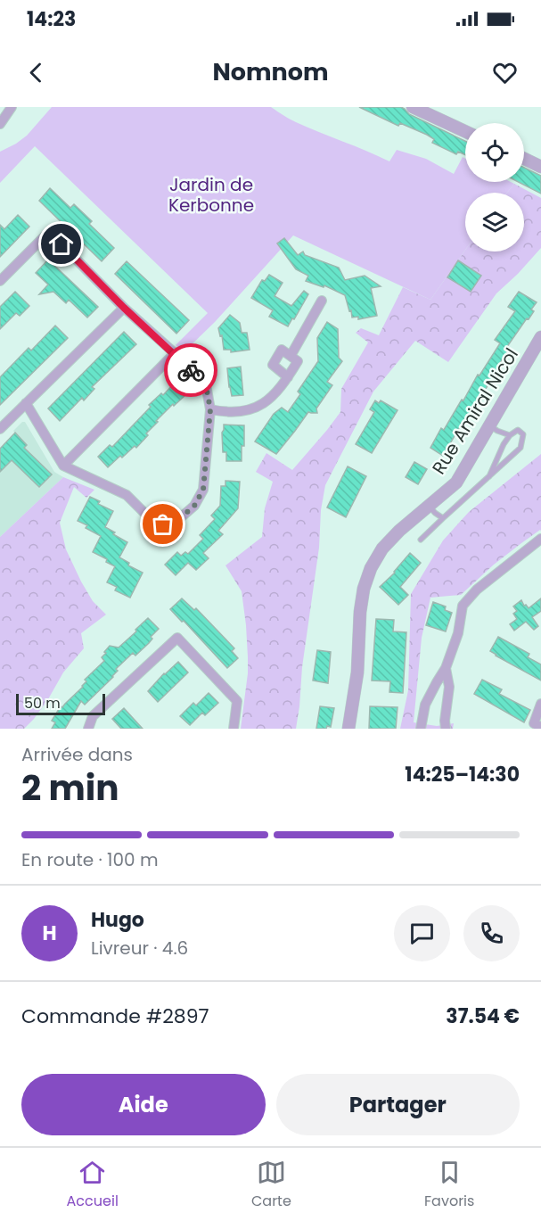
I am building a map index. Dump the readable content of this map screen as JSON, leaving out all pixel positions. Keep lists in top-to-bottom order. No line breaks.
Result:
{"streets":{"street":["Rue Amiral Nicol"]},"parks":["Jardin de Kerbonne"],"scale_bar":"50 m","page":{"status":"14:23","header":"Nomnom","scale":"50 m","heading":["2 min","Arrivée dans","14:25–14:30"],"panel":["Hugo","Livreur · 4.6","Commande #2897","37.54 €"],"bar":"En route · 100 m","round":"H","buttons":["Aide","Partager"],"tabs":["Accueil","Carte","Favoris"]}}
